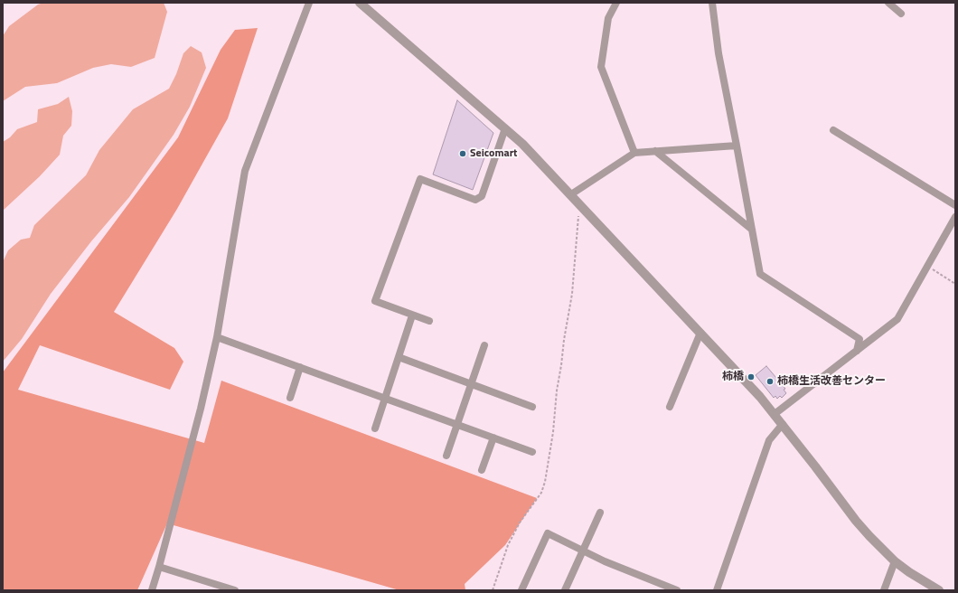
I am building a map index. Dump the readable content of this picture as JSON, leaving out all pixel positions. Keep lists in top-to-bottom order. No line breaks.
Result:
{"places":["Seicomart","柿橋","柿橋生活改善センター"]}
